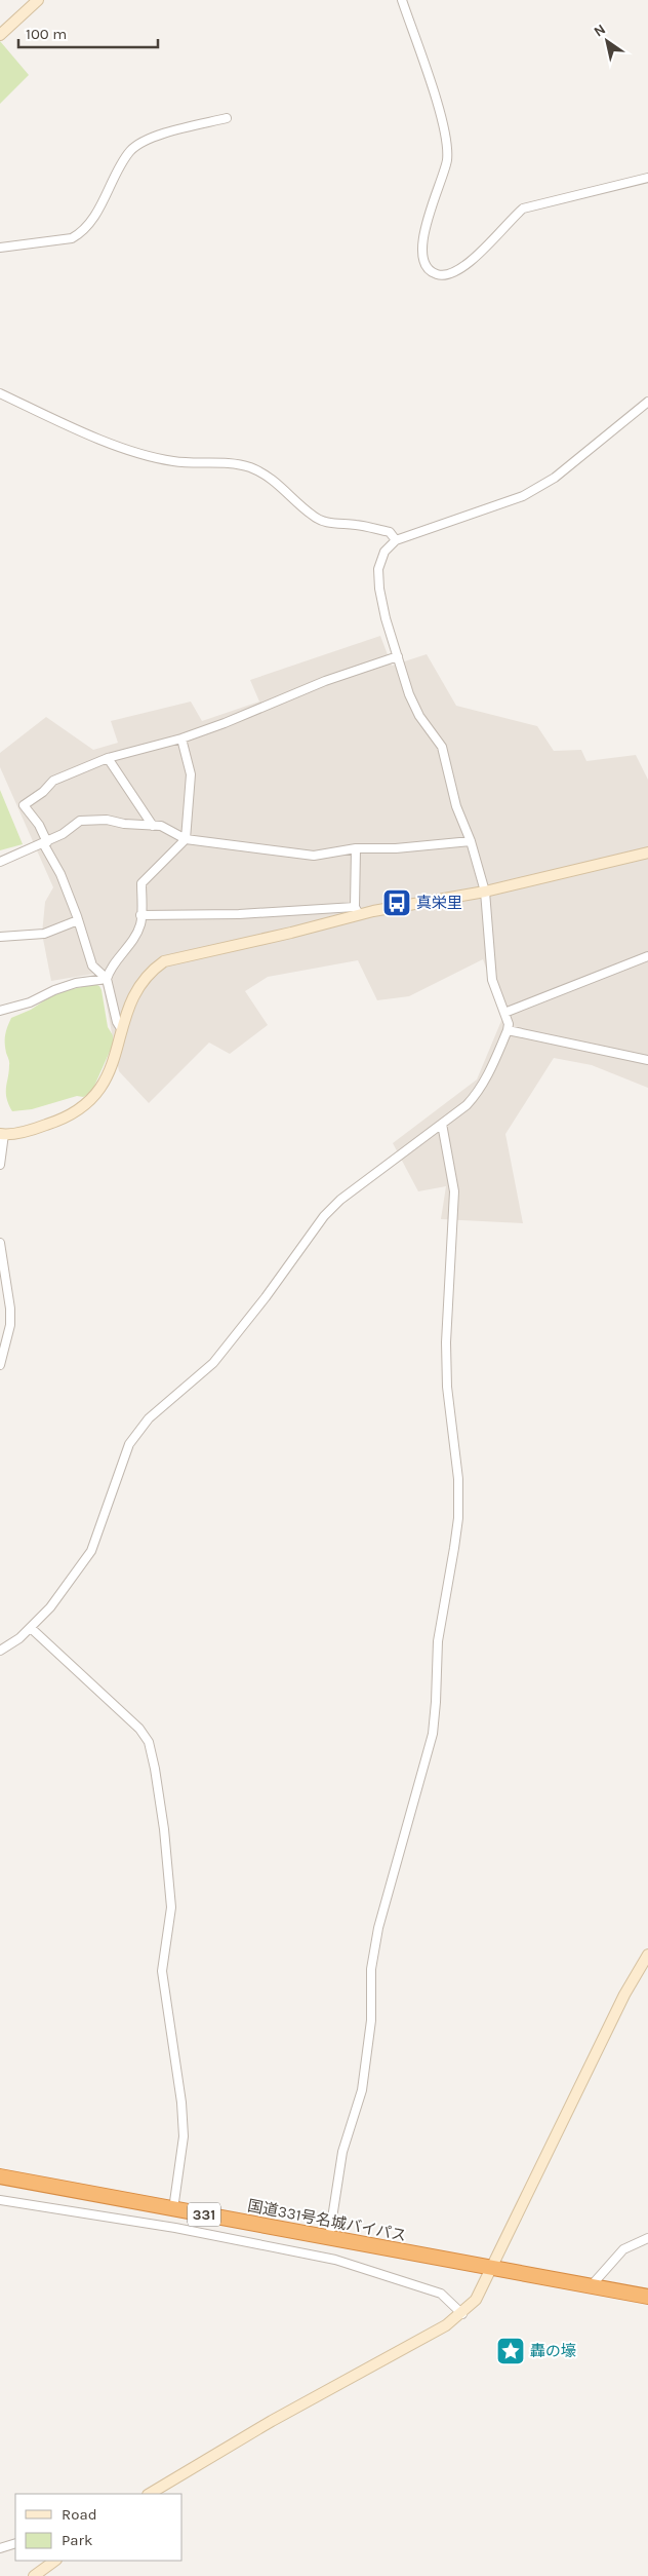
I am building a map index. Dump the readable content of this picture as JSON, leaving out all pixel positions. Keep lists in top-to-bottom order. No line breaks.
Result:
{"streets":{"highway":["331","国道331号名城バイパス"]},"places":{"bus stop":["真栄里"],"place":["轟の壕"]},"legend":["Road","Park"],"scale_bar":"100 m","north":"top left"}
